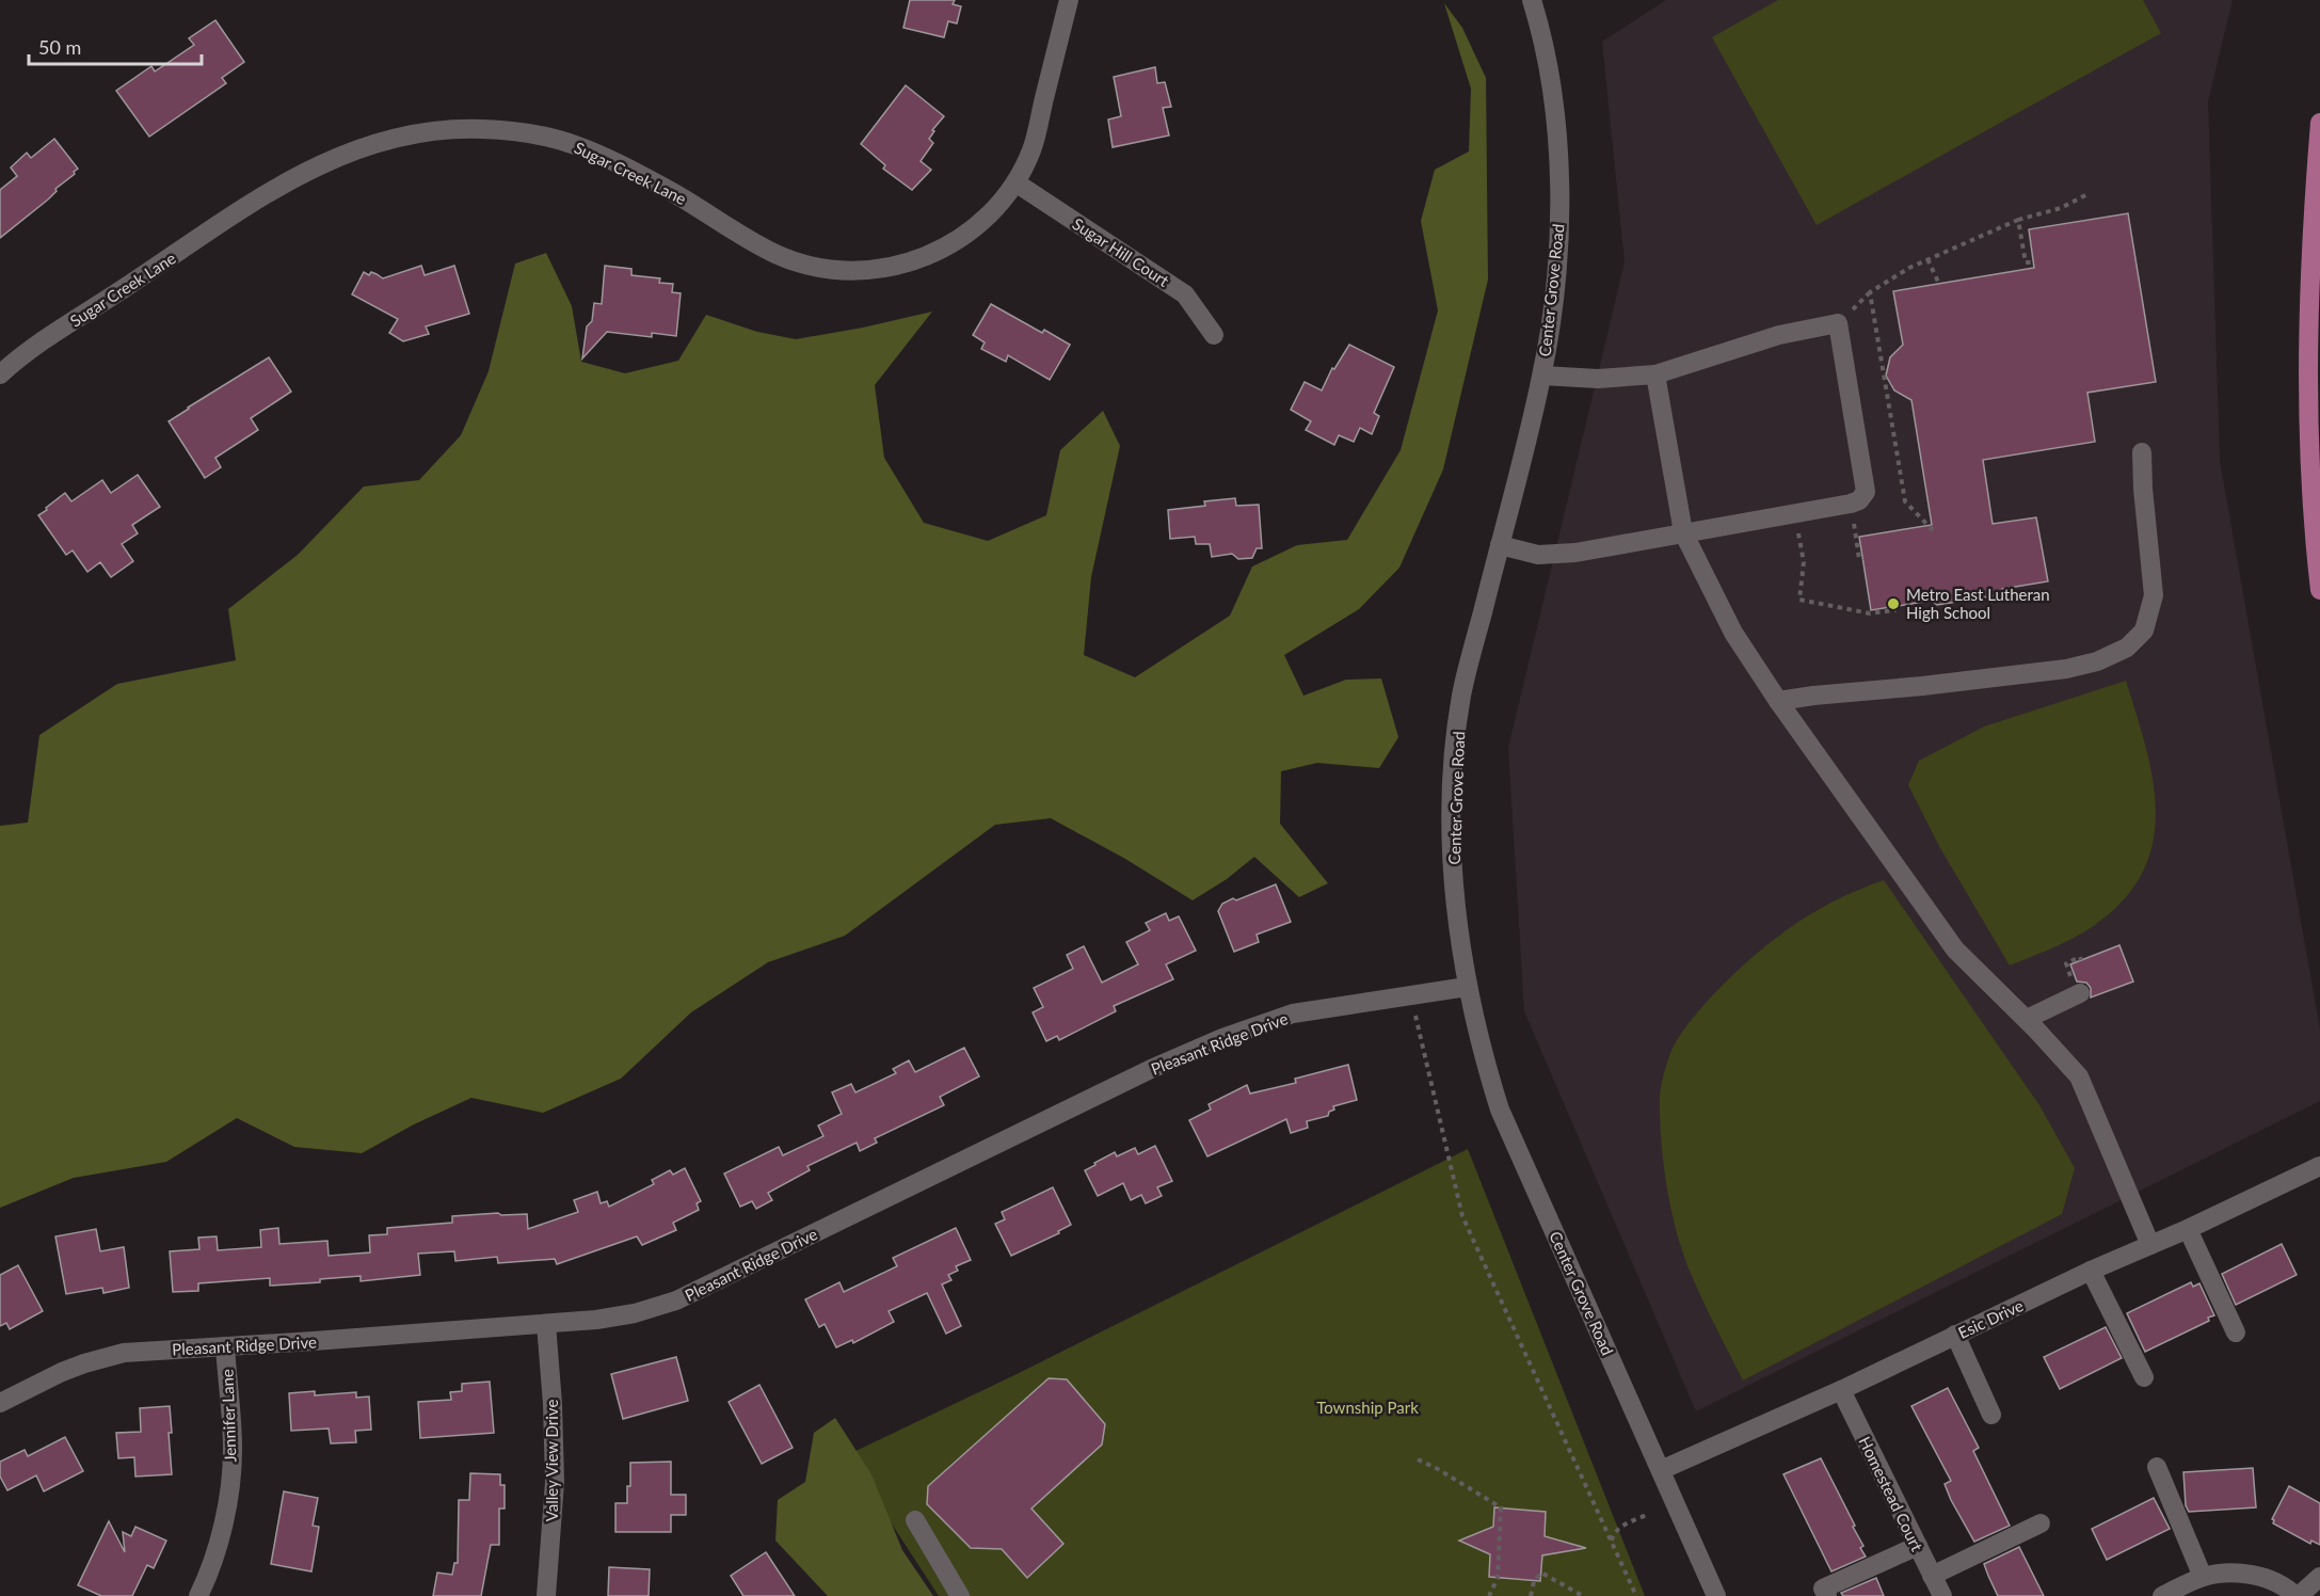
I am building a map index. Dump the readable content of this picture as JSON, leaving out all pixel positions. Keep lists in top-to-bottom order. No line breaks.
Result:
{"streets":{"street":["Sugar Creek Lane","Sugar Hill Court","Center Grove Road","Pleasant Ridge Drive","Esic Drive","Jennifer Lane","Valley View Drive","Homestead Court"]},"crossings":[["Sugar Creek Lane","Sugar Hill Court"],["Center Grove Road","Pleasant Ridge Drive"],["Center Grove Road","Esic Drive"],["Pleasant Ridge Drive","Jennifer Lane"],["Pleasant Ridge Drive","Valley View Drive"],["Esic Drive","Homestead Court"]],"parks":["Township Park"],"places":["Metro East Lutheran High School"],"scale_bar":"50 m"}
